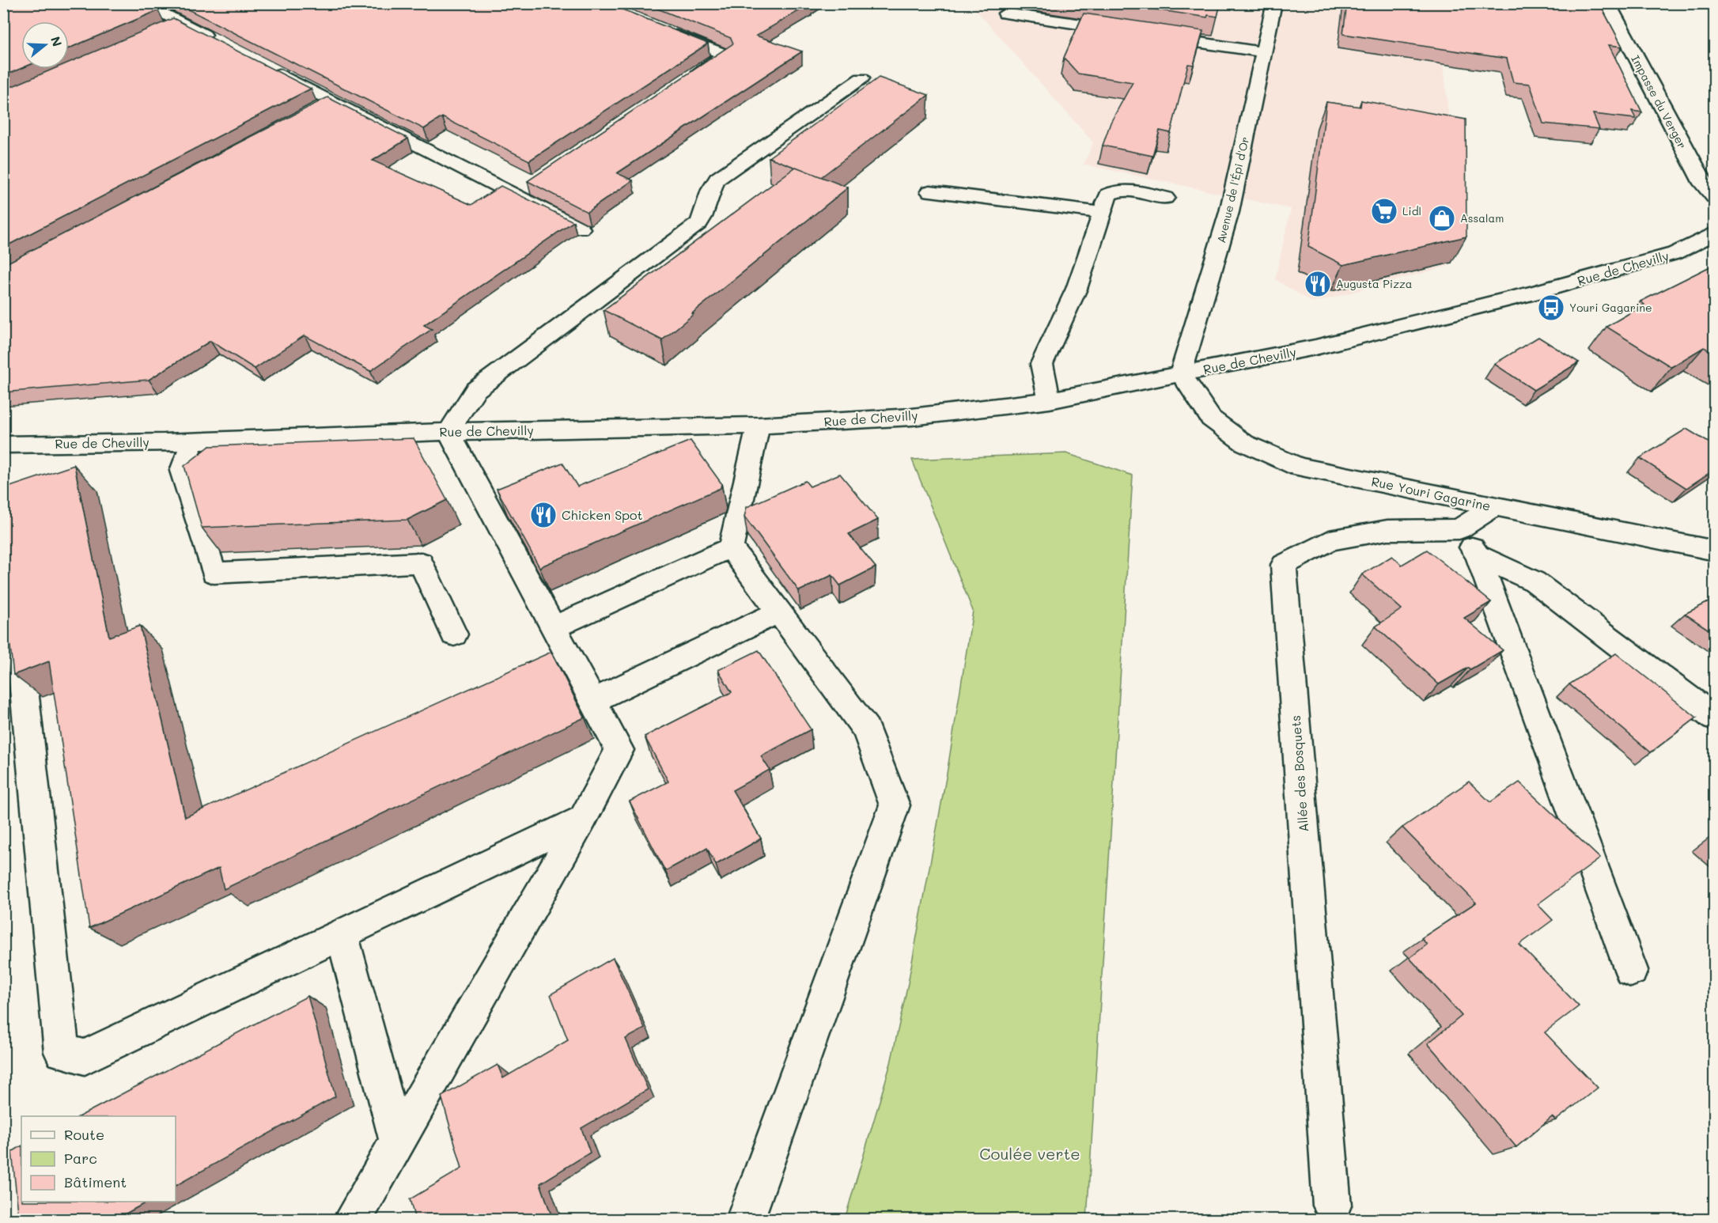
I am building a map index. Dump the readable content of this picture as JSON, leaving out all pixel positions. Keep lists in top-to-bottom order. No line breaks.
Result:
{"streets":{"street":["Impasse du Verger","Avenue de l'Épi d'Or","Rue de Chevilly","Rue Youri Gagarine","Allée des Bosquets"]},"crossings":[["Avenue de l'Épi d'Or","Rue de Chevilly"],["Avenue de l'Épi d'Or","Rue Youri Gagarine"],["Rue de Chevilly","Rue Youri Gagarine"]],"parks":["Coulée verte"],"places":{"supermarket":["Lidl"],"shop":["Assalam"],"restaurant":["Augusta Pizza","Chicken Spot"],"bus stop":["Youri Gagarine"]},"legend":["Route","Parc","Bâtiment"],"north":"right"}
